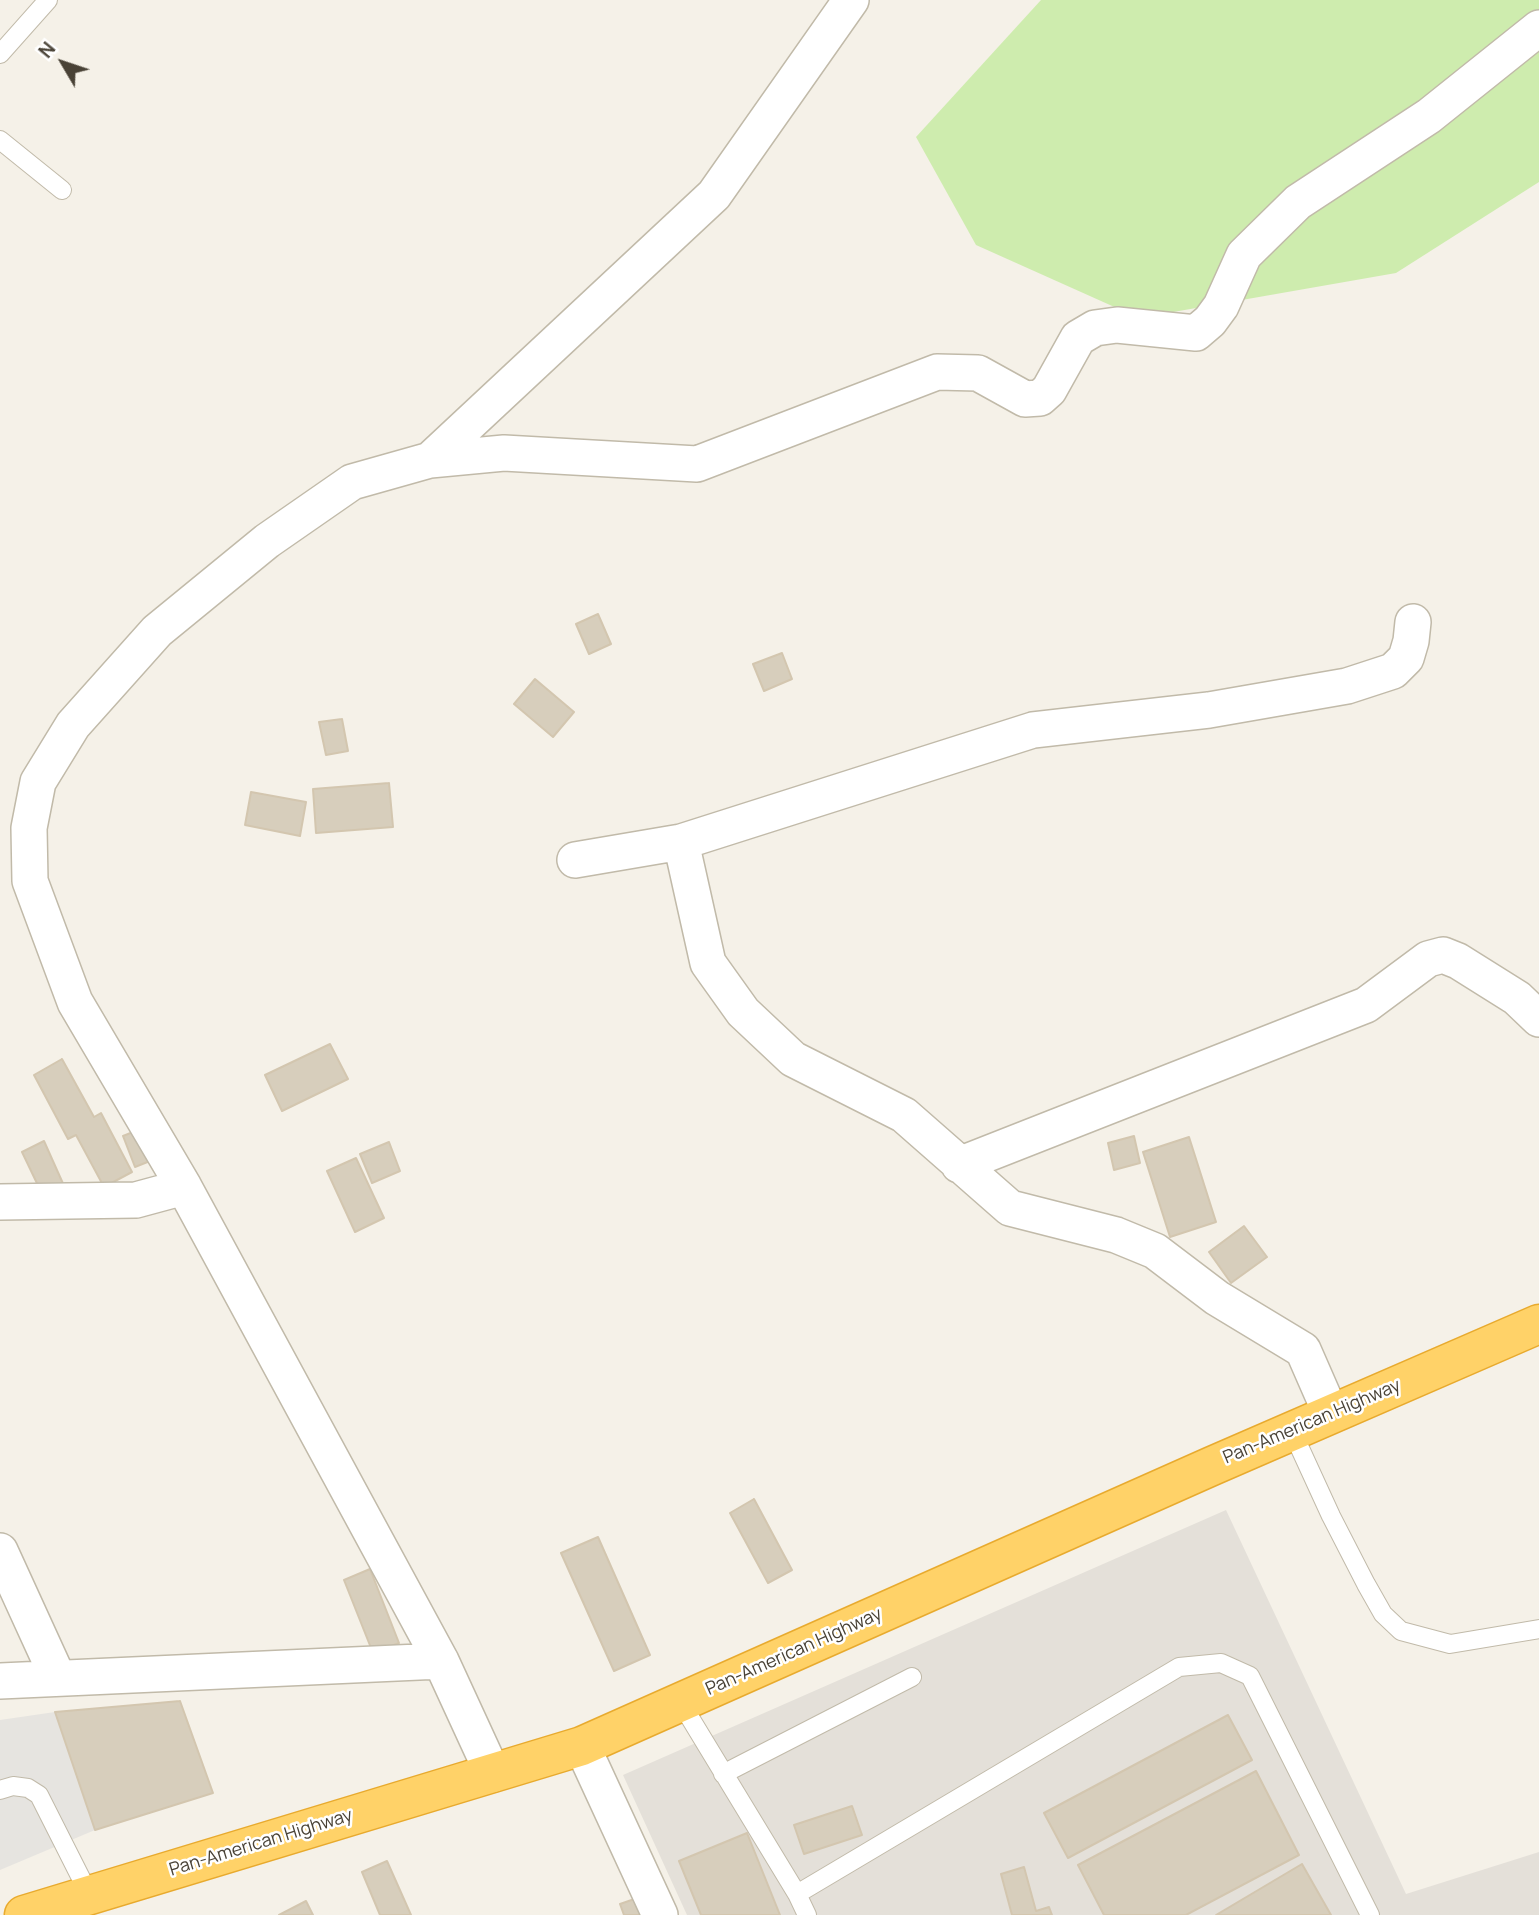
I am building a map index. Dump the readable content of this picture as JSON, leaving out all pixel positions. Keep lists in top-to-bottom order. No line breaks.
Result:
{"streets":{"highway":["Pan-American Highway"]},"north":"top left"}
